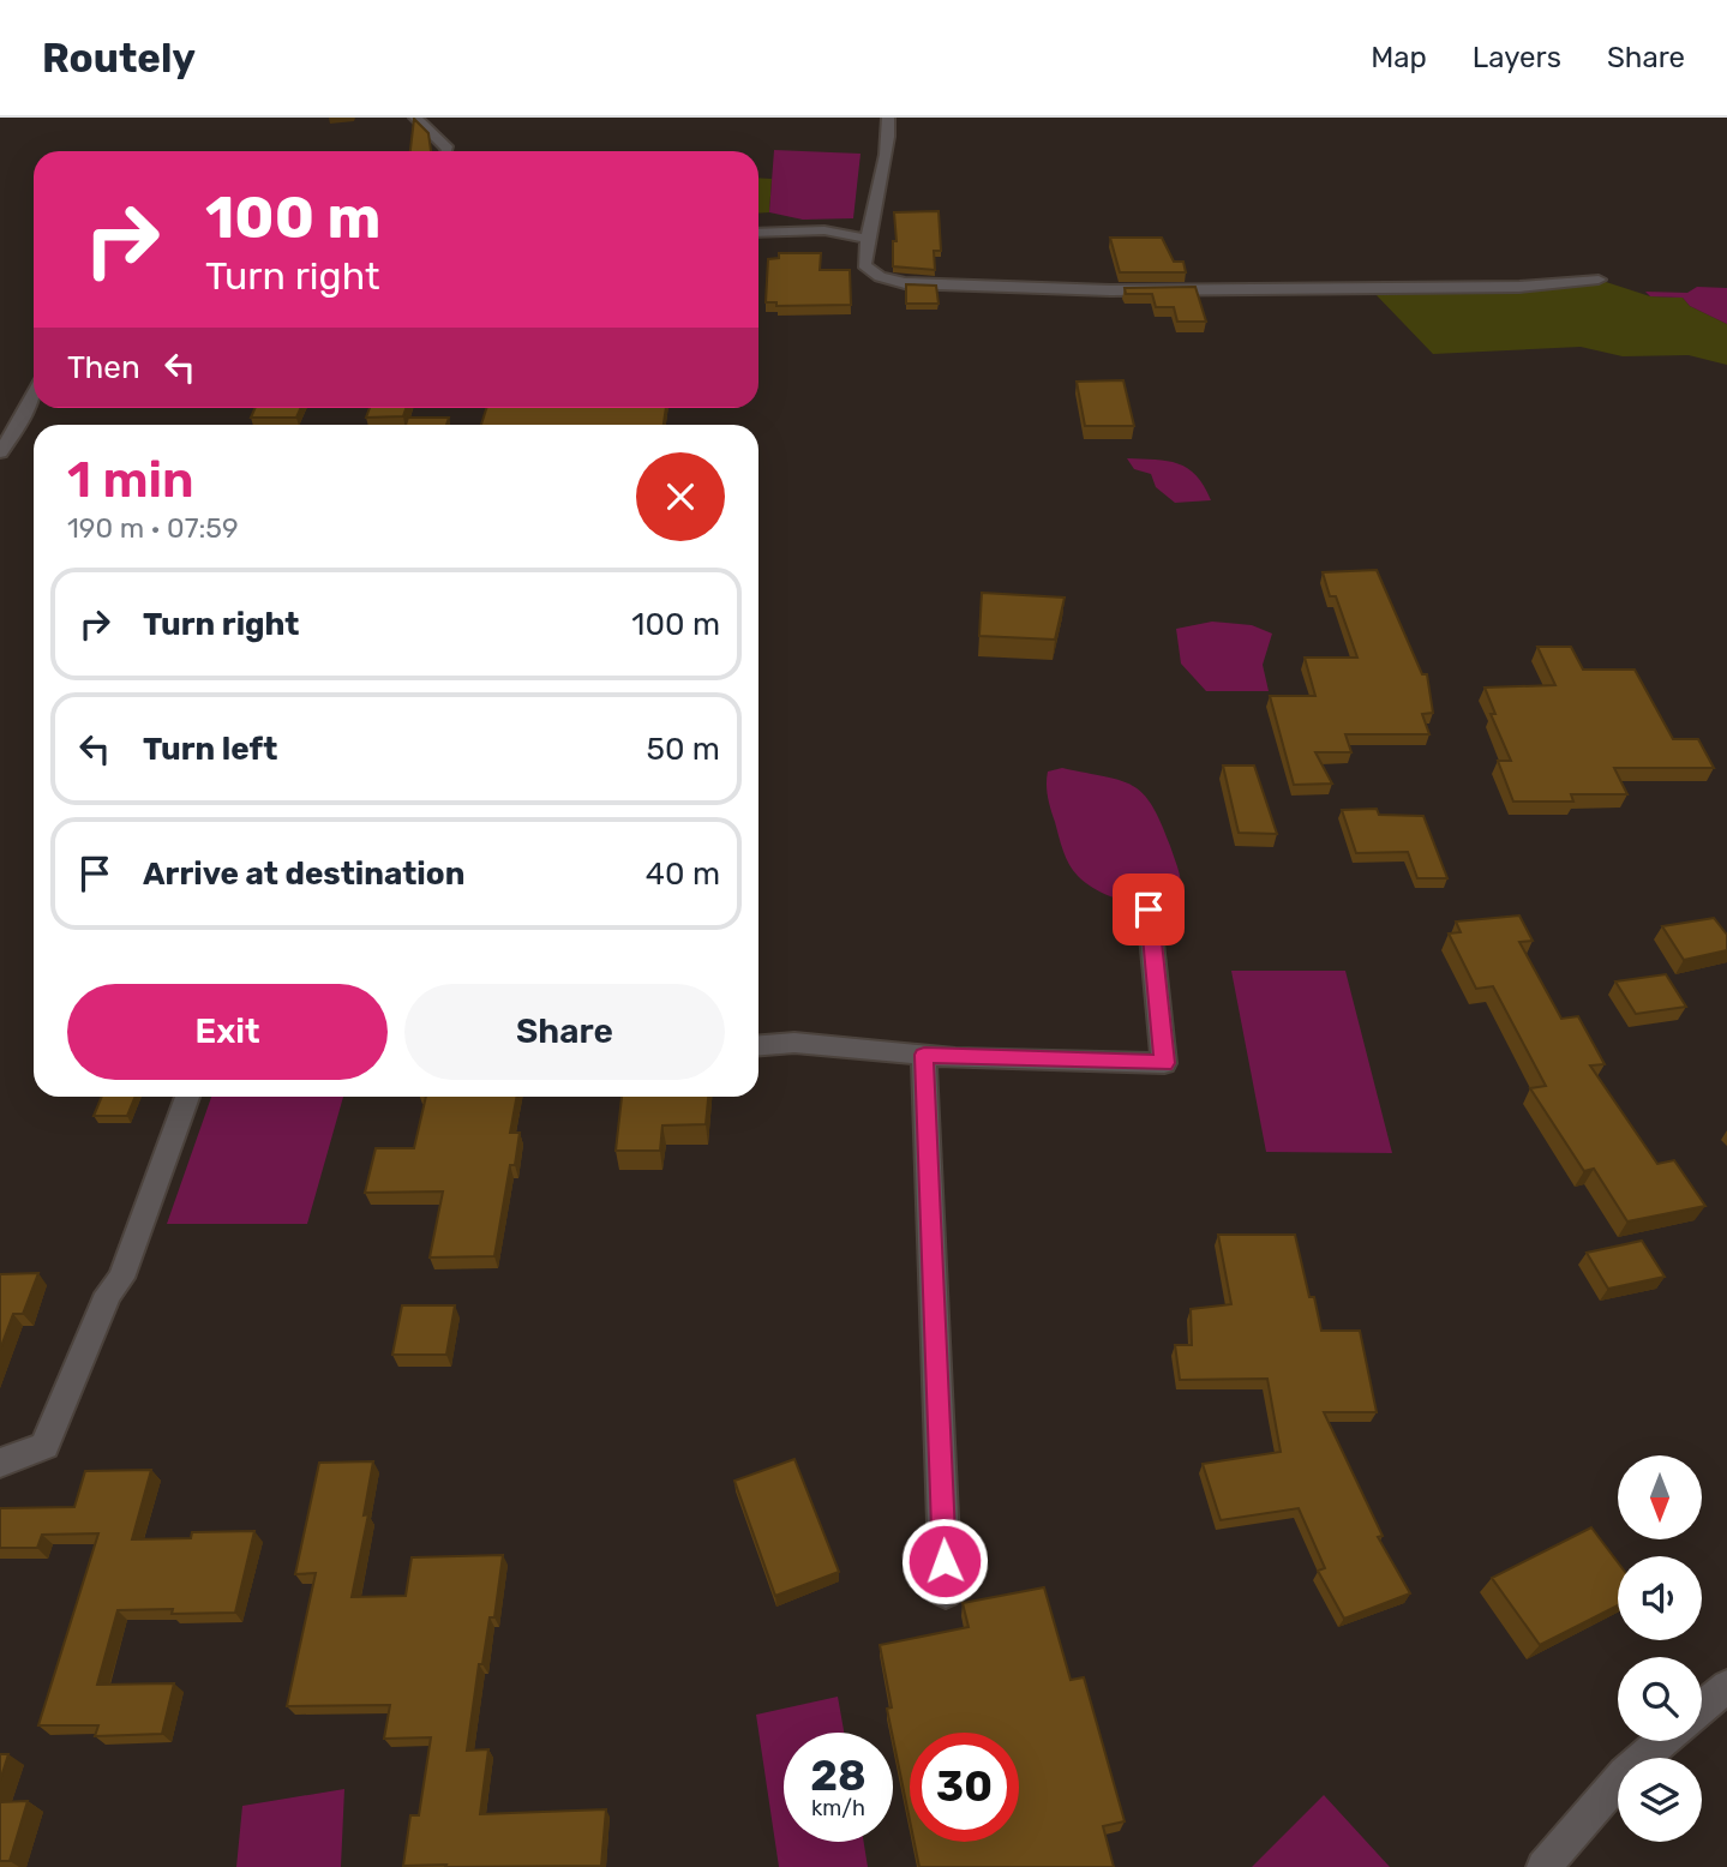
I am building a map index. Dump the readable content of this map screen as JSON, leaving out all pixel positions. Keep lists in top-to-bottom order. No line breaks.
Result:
{"north":"bottom","page":{"header":"Routely","nav":["Map","Layers","Share"],"turn":["100 m","Turn right"],"then":"Then","heading":["1 min","190 m · 07:59"],"list":[{"name":"Turn right","value":"100 m"},{"name":"Turn left","value":"50 m"},{"name":"Arrive at destination","value":"40 m"}],"buttons":["Exit","Share"],"speed":"28 km/h","limit":"30"}}
